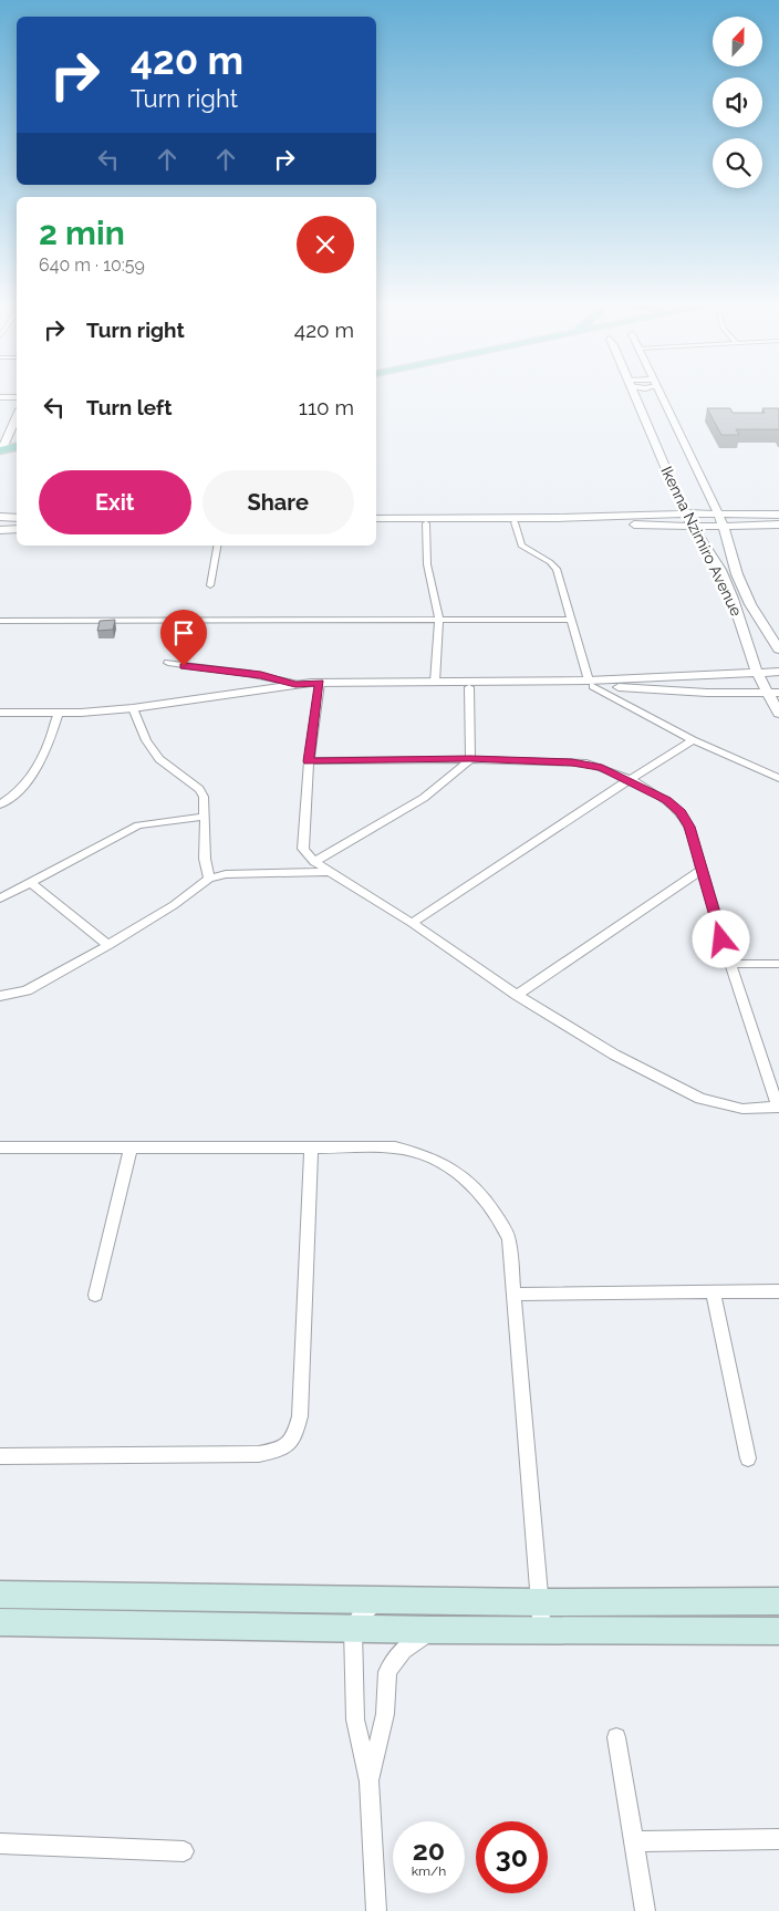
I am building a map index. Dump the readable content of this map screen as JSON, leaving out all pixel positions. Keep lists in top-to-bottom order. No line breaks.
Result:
{"streets":{"street":["Ikenna Nzimiro Avenue"]},"north":"top","page":{"turn":["420 m","Turn right"],"heading":["2 min","640 m · 10:59"],"list":[{"name":"Turn right","value":"420 m"},{"name":"Turn left","value":"110 m"}],"buttons":["Exit","Share"],"speed":"20 km/h","limit":"30"}}
